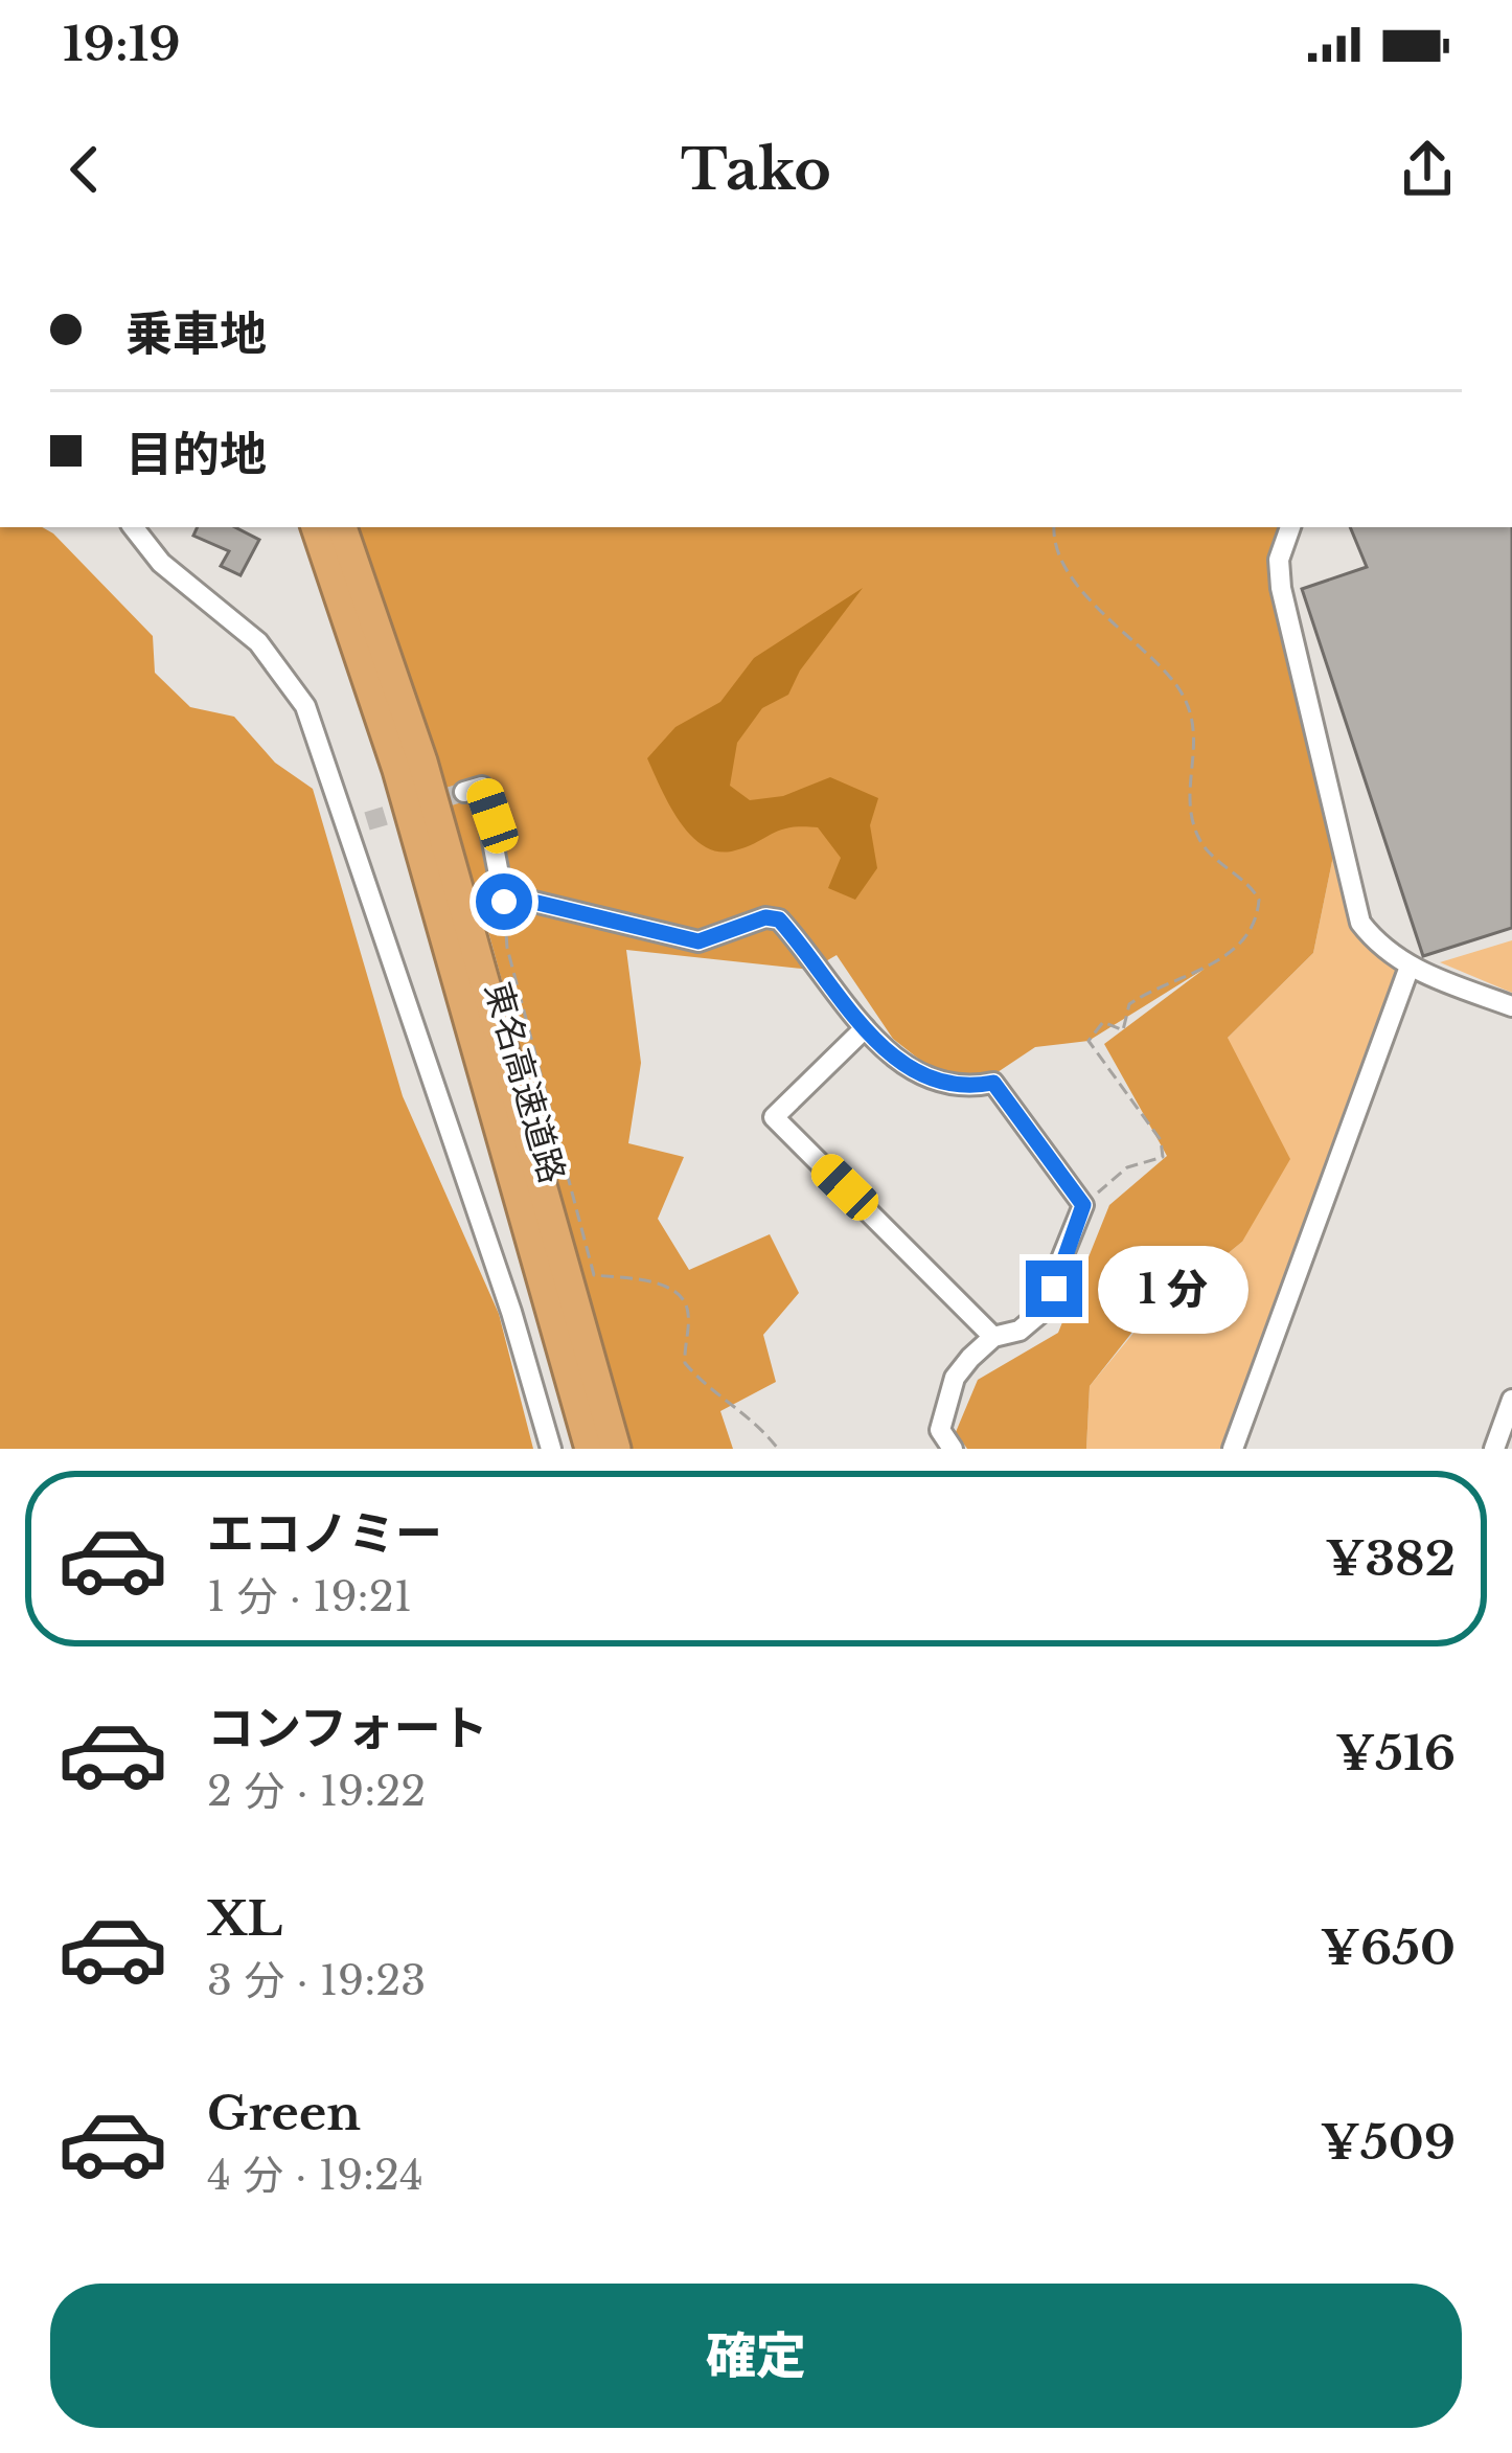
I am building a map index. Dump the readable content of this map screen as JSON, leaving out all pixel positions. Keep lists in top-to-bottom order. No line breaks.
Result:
{"streets":{"highway":["東名高速道路"]},"page":{"status":"19:19","header":"Tako","banner":["乗車地","目的地"],"bubble":"1 分","list":[{"name":"エコノミー","note":"1 分 · 19:21","value":"¥382"},{"name":"コンフォート","note":"2 分 · 19:22","value":"¥516"},{"name":"XL","note":"3 分 · 19:23","value":"¥650"},{"name":"Green","note":"4 分 · 19:24","value":"¥509"}],"buttons":"確定"}}
